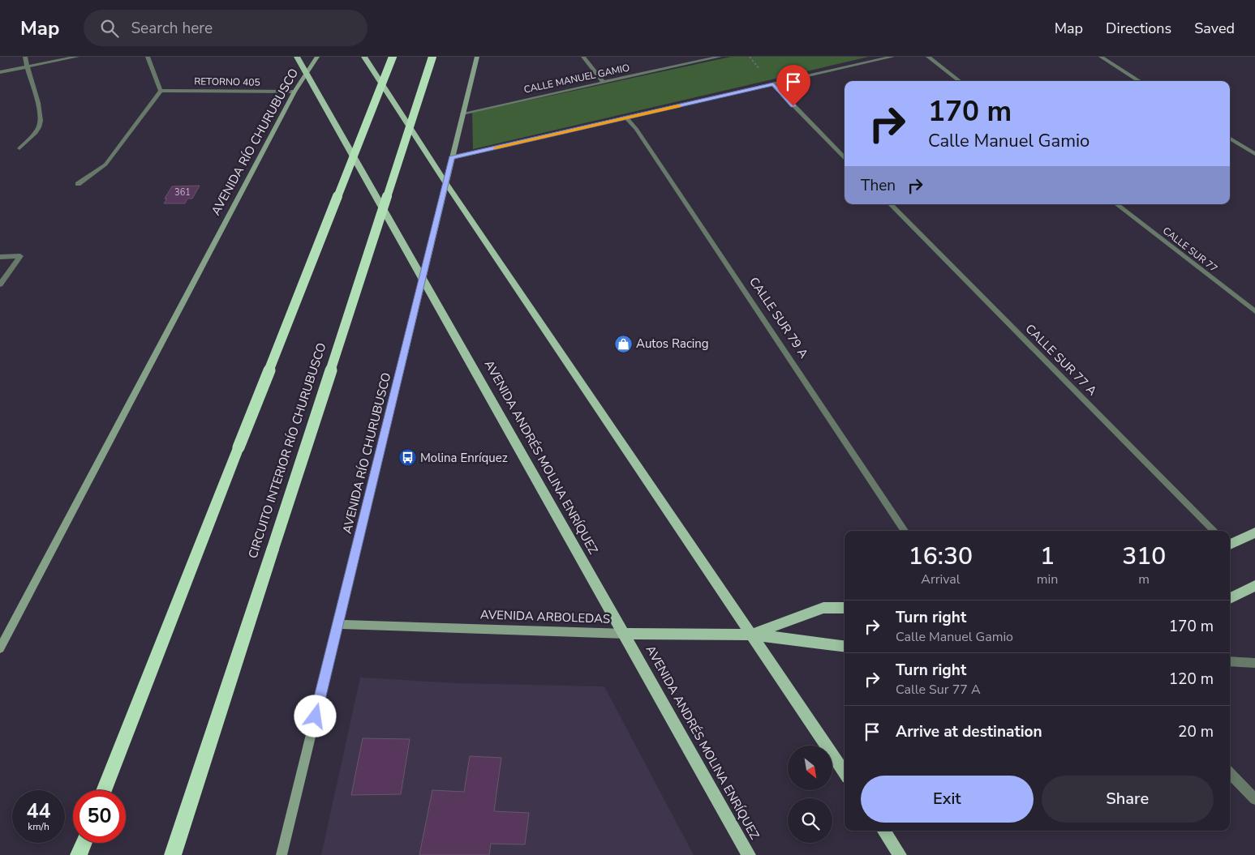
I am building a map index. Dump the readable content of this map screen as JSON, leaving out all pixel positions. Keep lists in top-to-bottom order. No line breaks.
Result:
{"streets":{"highway":["CIRCUITO INTERIOR RÍO CHURUBUSCO"],"main road":["AVENIDA RÍO CHURUBUSCO","AVENIDA ANDRÉS MOLINA ENRÍQUEZ","AVENIDA ARBOLEDAS"],"street":["CALLE MANUEL GAMIO","RETORNO 405","CALLE SUR 77","CALLE SUR 79 A","CALLE SUR 77 A"]},"crossings":[["CALLE MANUEL GAMIO","AVENIDA RÍO CHURUBUSCO"],["RETORNO 405","AVENIDA RÍO CHURUBUSCO"],["AVENIDA RÍO CHURUBUSCO","AVENIDA ANDRÉS MOLINA ENRÍQUEZ"],["AVENIDA RÍO CHURUBUSCO","AVENIDA ARBOLEDAS"],["AVENIDA ANDRÉS MOLINA ENRÍQUEZ","AVENIDA ARBOLEDAS"]],"places":{"shop":["Autos Racing"],"bus stop":["Molina Enríquez"]},"house_numbers":["361"],"north":"bottom right","page":{"header":"Map","search":"Search here","nav":["Map","Directions","Saved"],"turn":["170 m","Calle Manuel Gamio"],"then":"Then","eta":["16:30","Arrival","1","min","310","m"],"list":[{"name":"Turn right","note":"Calle Manuel Gamio","value":"170 m"},{"name":"Turn right","note":"Calle Sur 77 A","value":"120 m"},{"name":"Arrive at destination","value":"20 m"}],"buttons":["Exit","Share"],"speed":"44 km/h","limit":"50"}}
